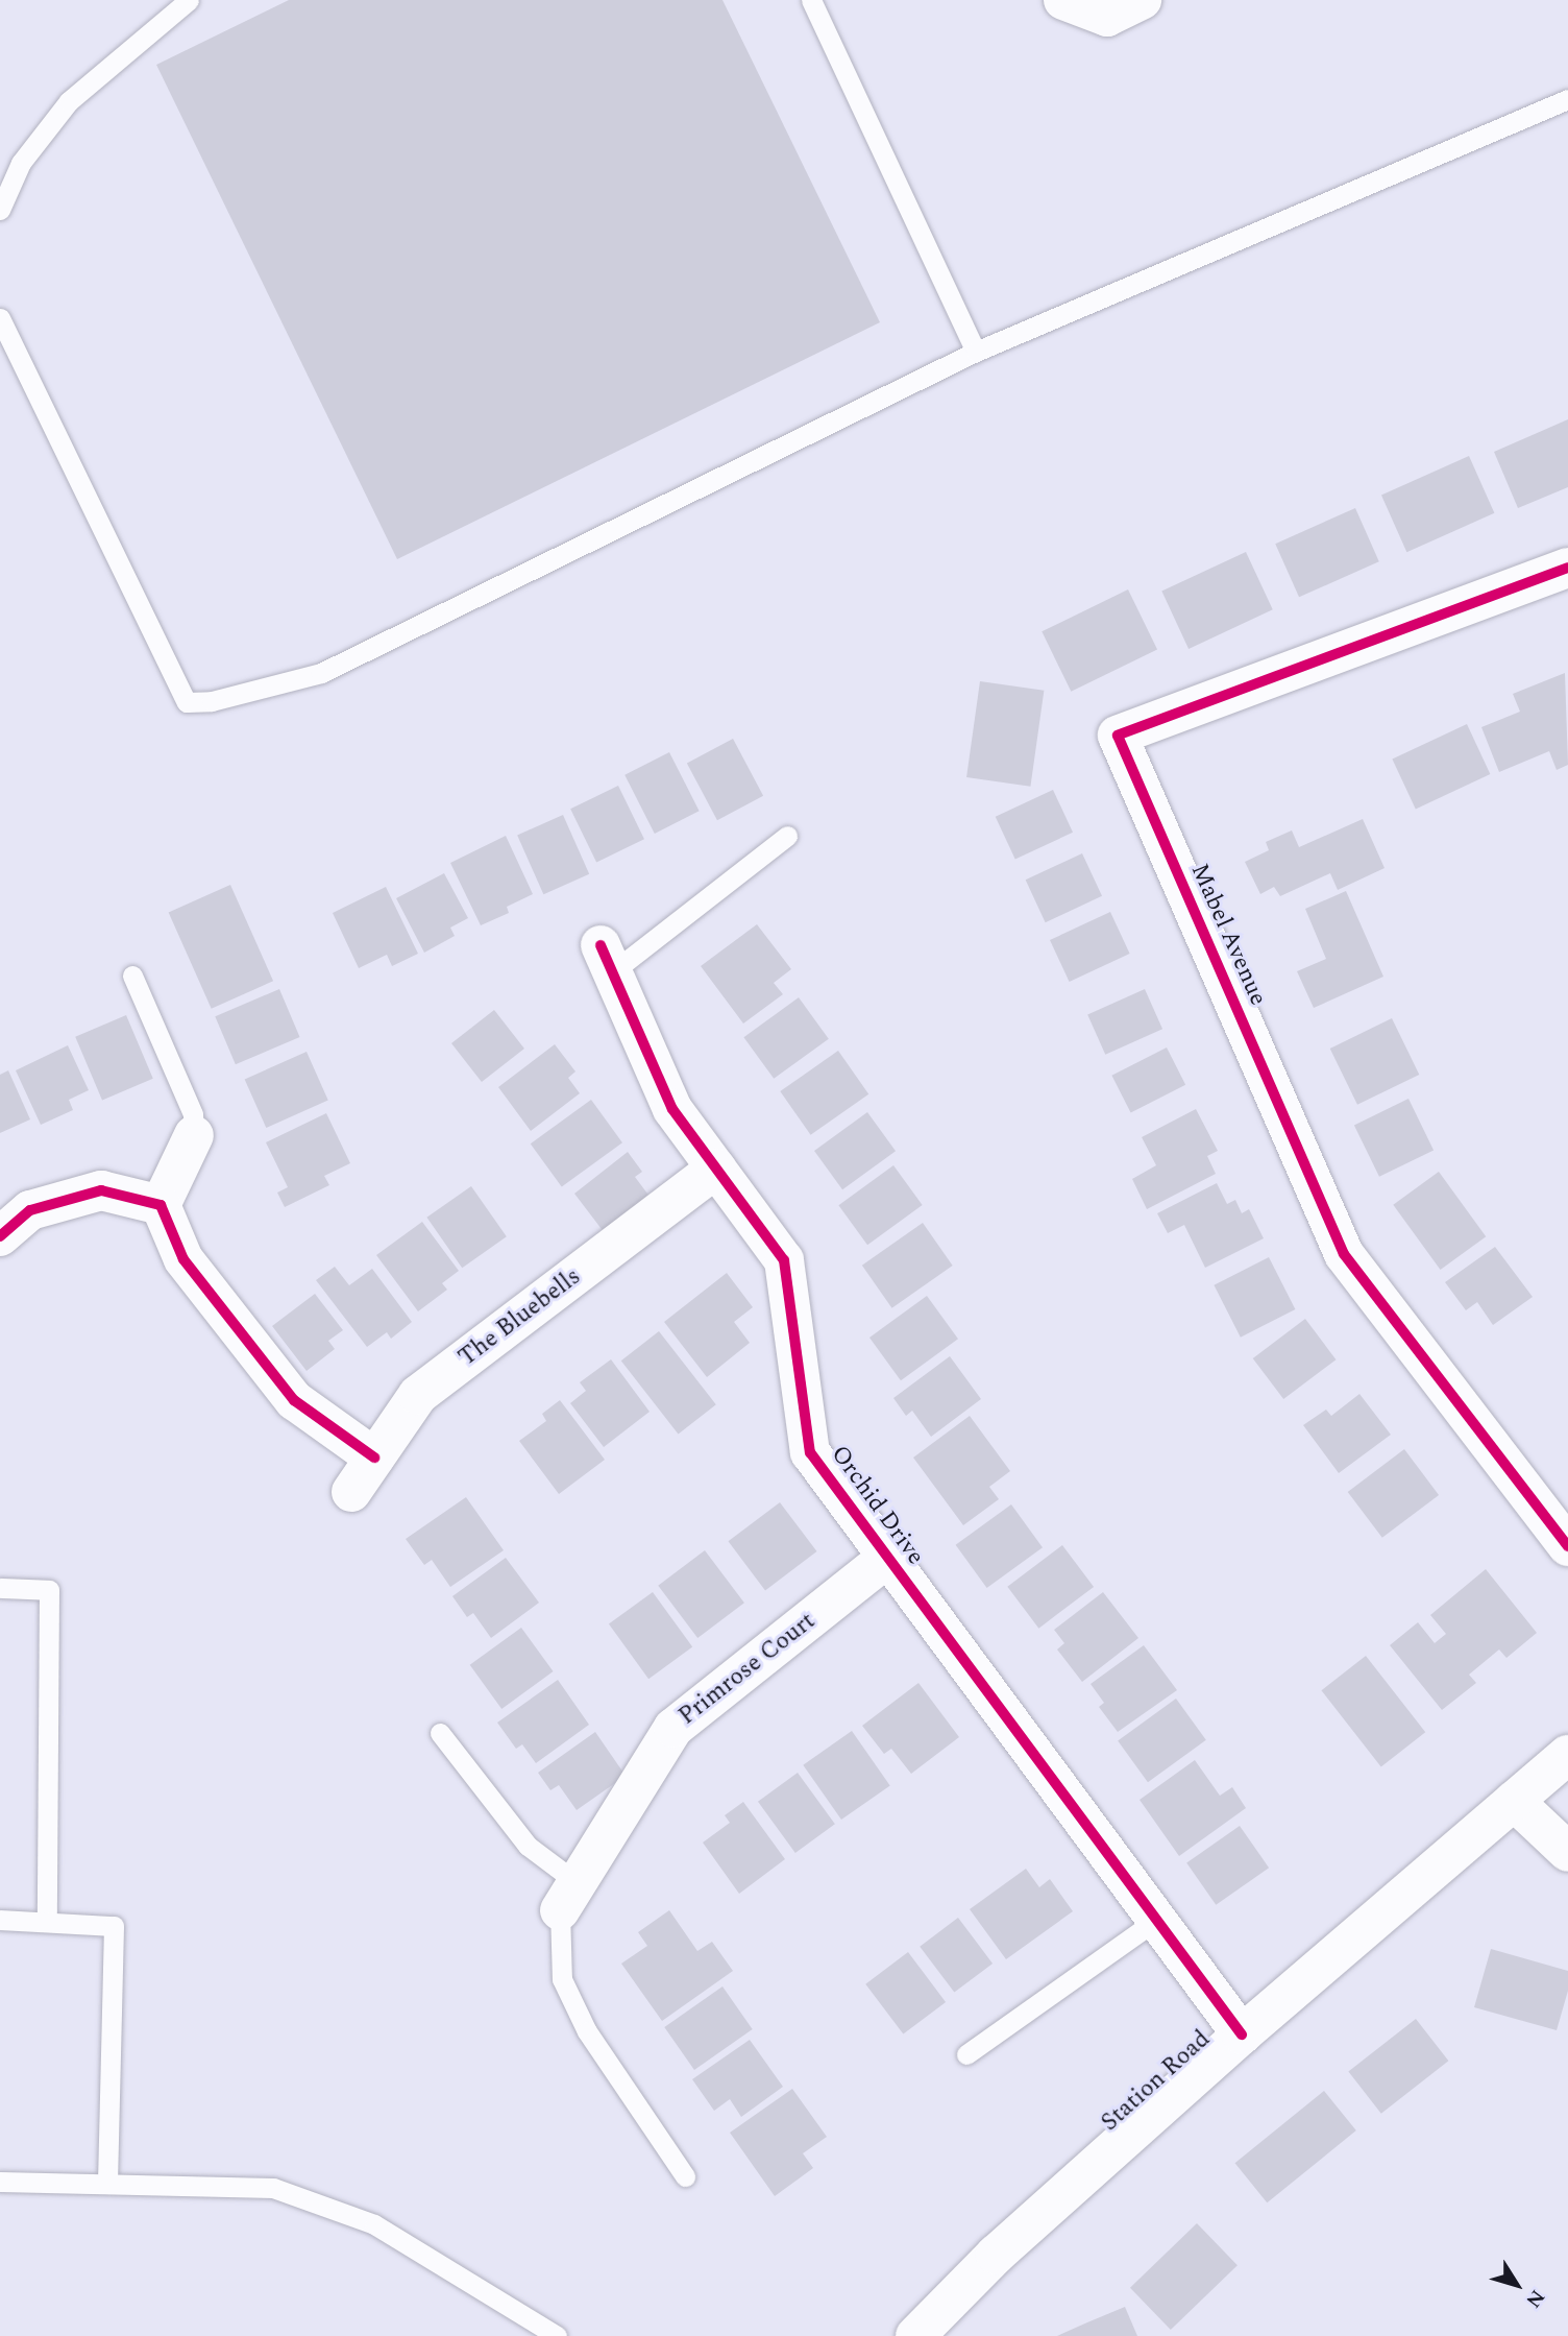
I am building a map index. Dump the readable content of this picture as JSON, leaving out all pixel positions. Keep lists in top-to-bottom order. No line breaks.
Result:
{"streets":{"street":["Mabel Avenue","The Bluebells","Orchid Drive","Primrose Court","Station Road"]},"crossings":[["The Bluebells","Orchid Drive"],["Orchid Drive","Primrose Court"],["Orchid Drive","Station Road"]],"north":"bottom right"}
